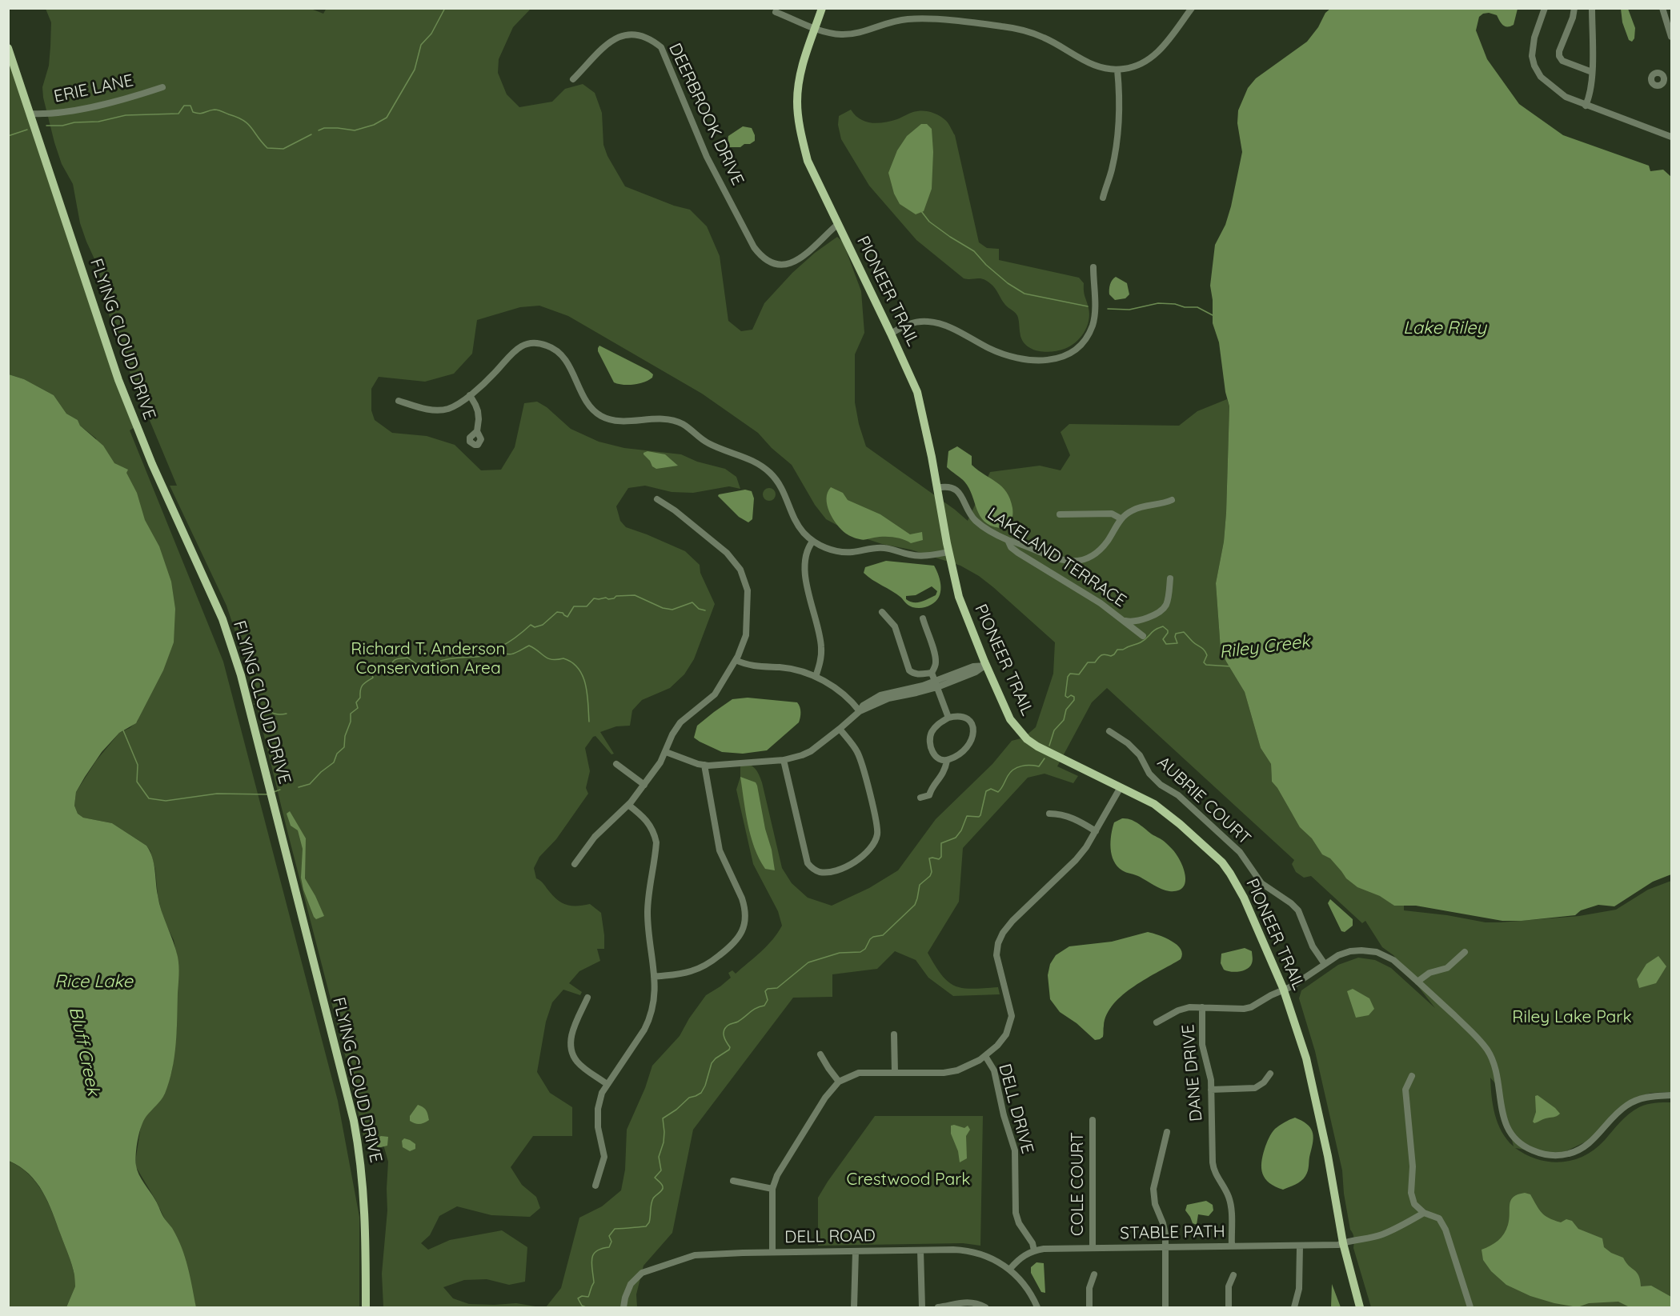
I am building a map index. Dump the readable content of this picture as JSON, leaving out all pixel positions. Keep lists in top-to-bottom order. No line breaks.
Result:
{"streets":{"main road":["PIONEER TRAIL","FLYING CLOUD DRIVE"],"street":["ERIE LANE","DEERBROOK DRIVE","LAKELAND TERRACE","AUBRIE COURT","DANE DRIVE","DELL DRIVE","COLE COURT","STABLE PATH","DELL ROAD"]},"crossings":[["ERIE LANE","FLYING CLOUD DRIVE"],["DEERBROOK DRIVE","PIONEER TRAIL"],["PIONEER TRAIL","LAKELAND TERRACE"],["PIONEER TRAIL","STABLE PATH"],["DANE DRIVE","STABLE PATH"],["DELL DRIVE","STABLE PATH"],["COLE COURT","STABLE PATH"]],"water":["Lake Riley","Riley Creek","Rice Lake","Bluff Creek"],"parks":["Richard T. Anderson Conservation Area","Riley Lake Park","Crestwood Park"]}
